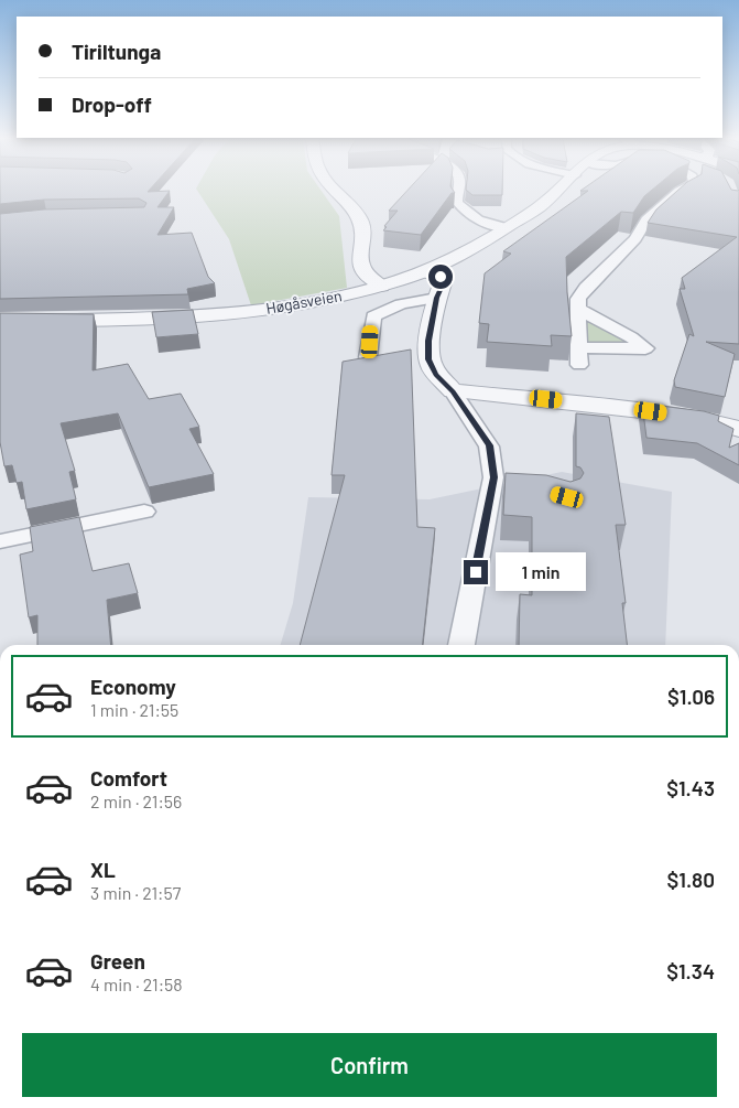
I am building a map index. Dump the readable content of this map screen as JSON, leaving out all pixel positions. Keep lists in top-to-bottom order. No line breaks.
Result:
{"streets":{"street":["Høgåsveien"]},"page":{"banner":["Tiriltunga","Drop-off"],"bubble":"1 min","list":[{"name":"Economy","note":"1 min · 21:55","value":"$1.06"},{"name":"Comfort","note":"2 min · 21:56","value":"$1.43"},{"name":"XL","note":"3 min · 21:57","value":"$1.80"},{"name":"Green","note":"4 min · 21:58","value":"$1.34"}],"buttons":"Confirm"}}
